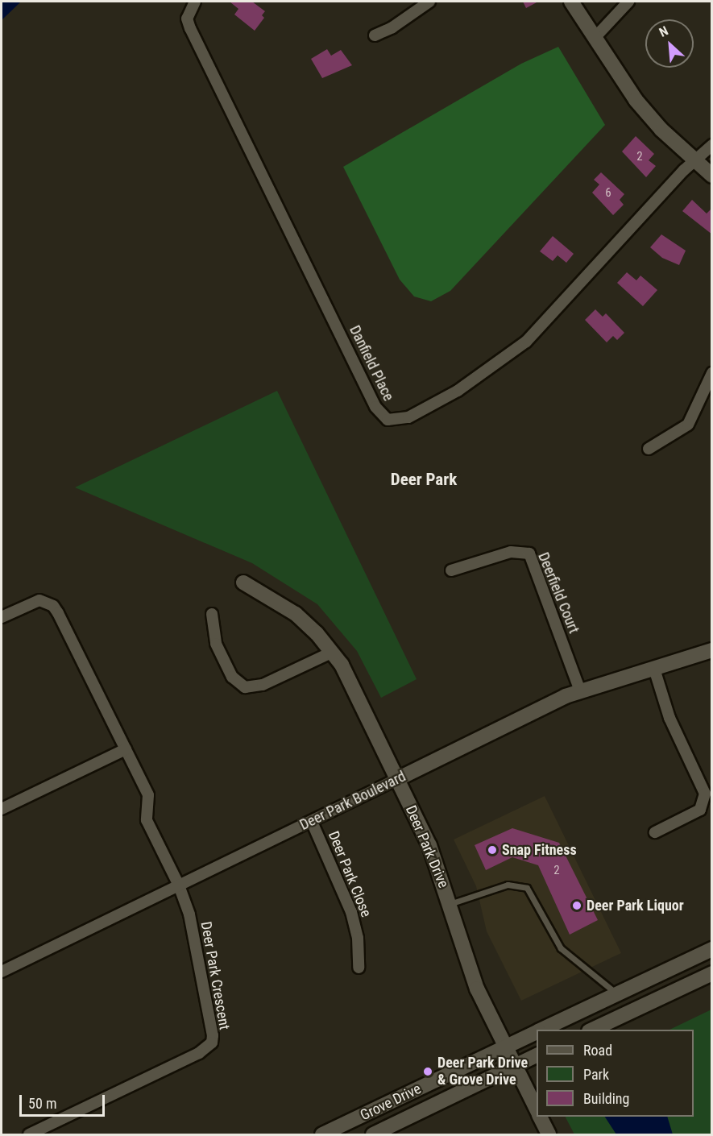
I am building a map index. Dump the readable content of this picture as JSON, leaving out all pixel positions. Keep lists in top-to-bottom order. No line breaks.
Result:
{"streets":{"street":["Danfield Place","Deerfield Court","Deer Park Boulevard","Deer Park Drive","Deer Park Close","Deer Park Crescent","Grove Drive"]},"crossings":[["Deerfield Court","Deer Park Boulevard"],["Deer Park Boulevard","Deer Park Drive"],["Deer Park Boulevard","Deer Park Close"],["Deer Park Boulevard","Deer Park Crescent"],["Deer Park Drive","Grove Drive"]],"districts":["Deer Park"],"places":["Snap Fitness","Deer Park Liquor","Deer Park Drive & Grove Drive"],"house_numbers":["2","6","2"],"legend":["Road","Park","Building"],"scale_bar":"50 m","north":"top left"}
